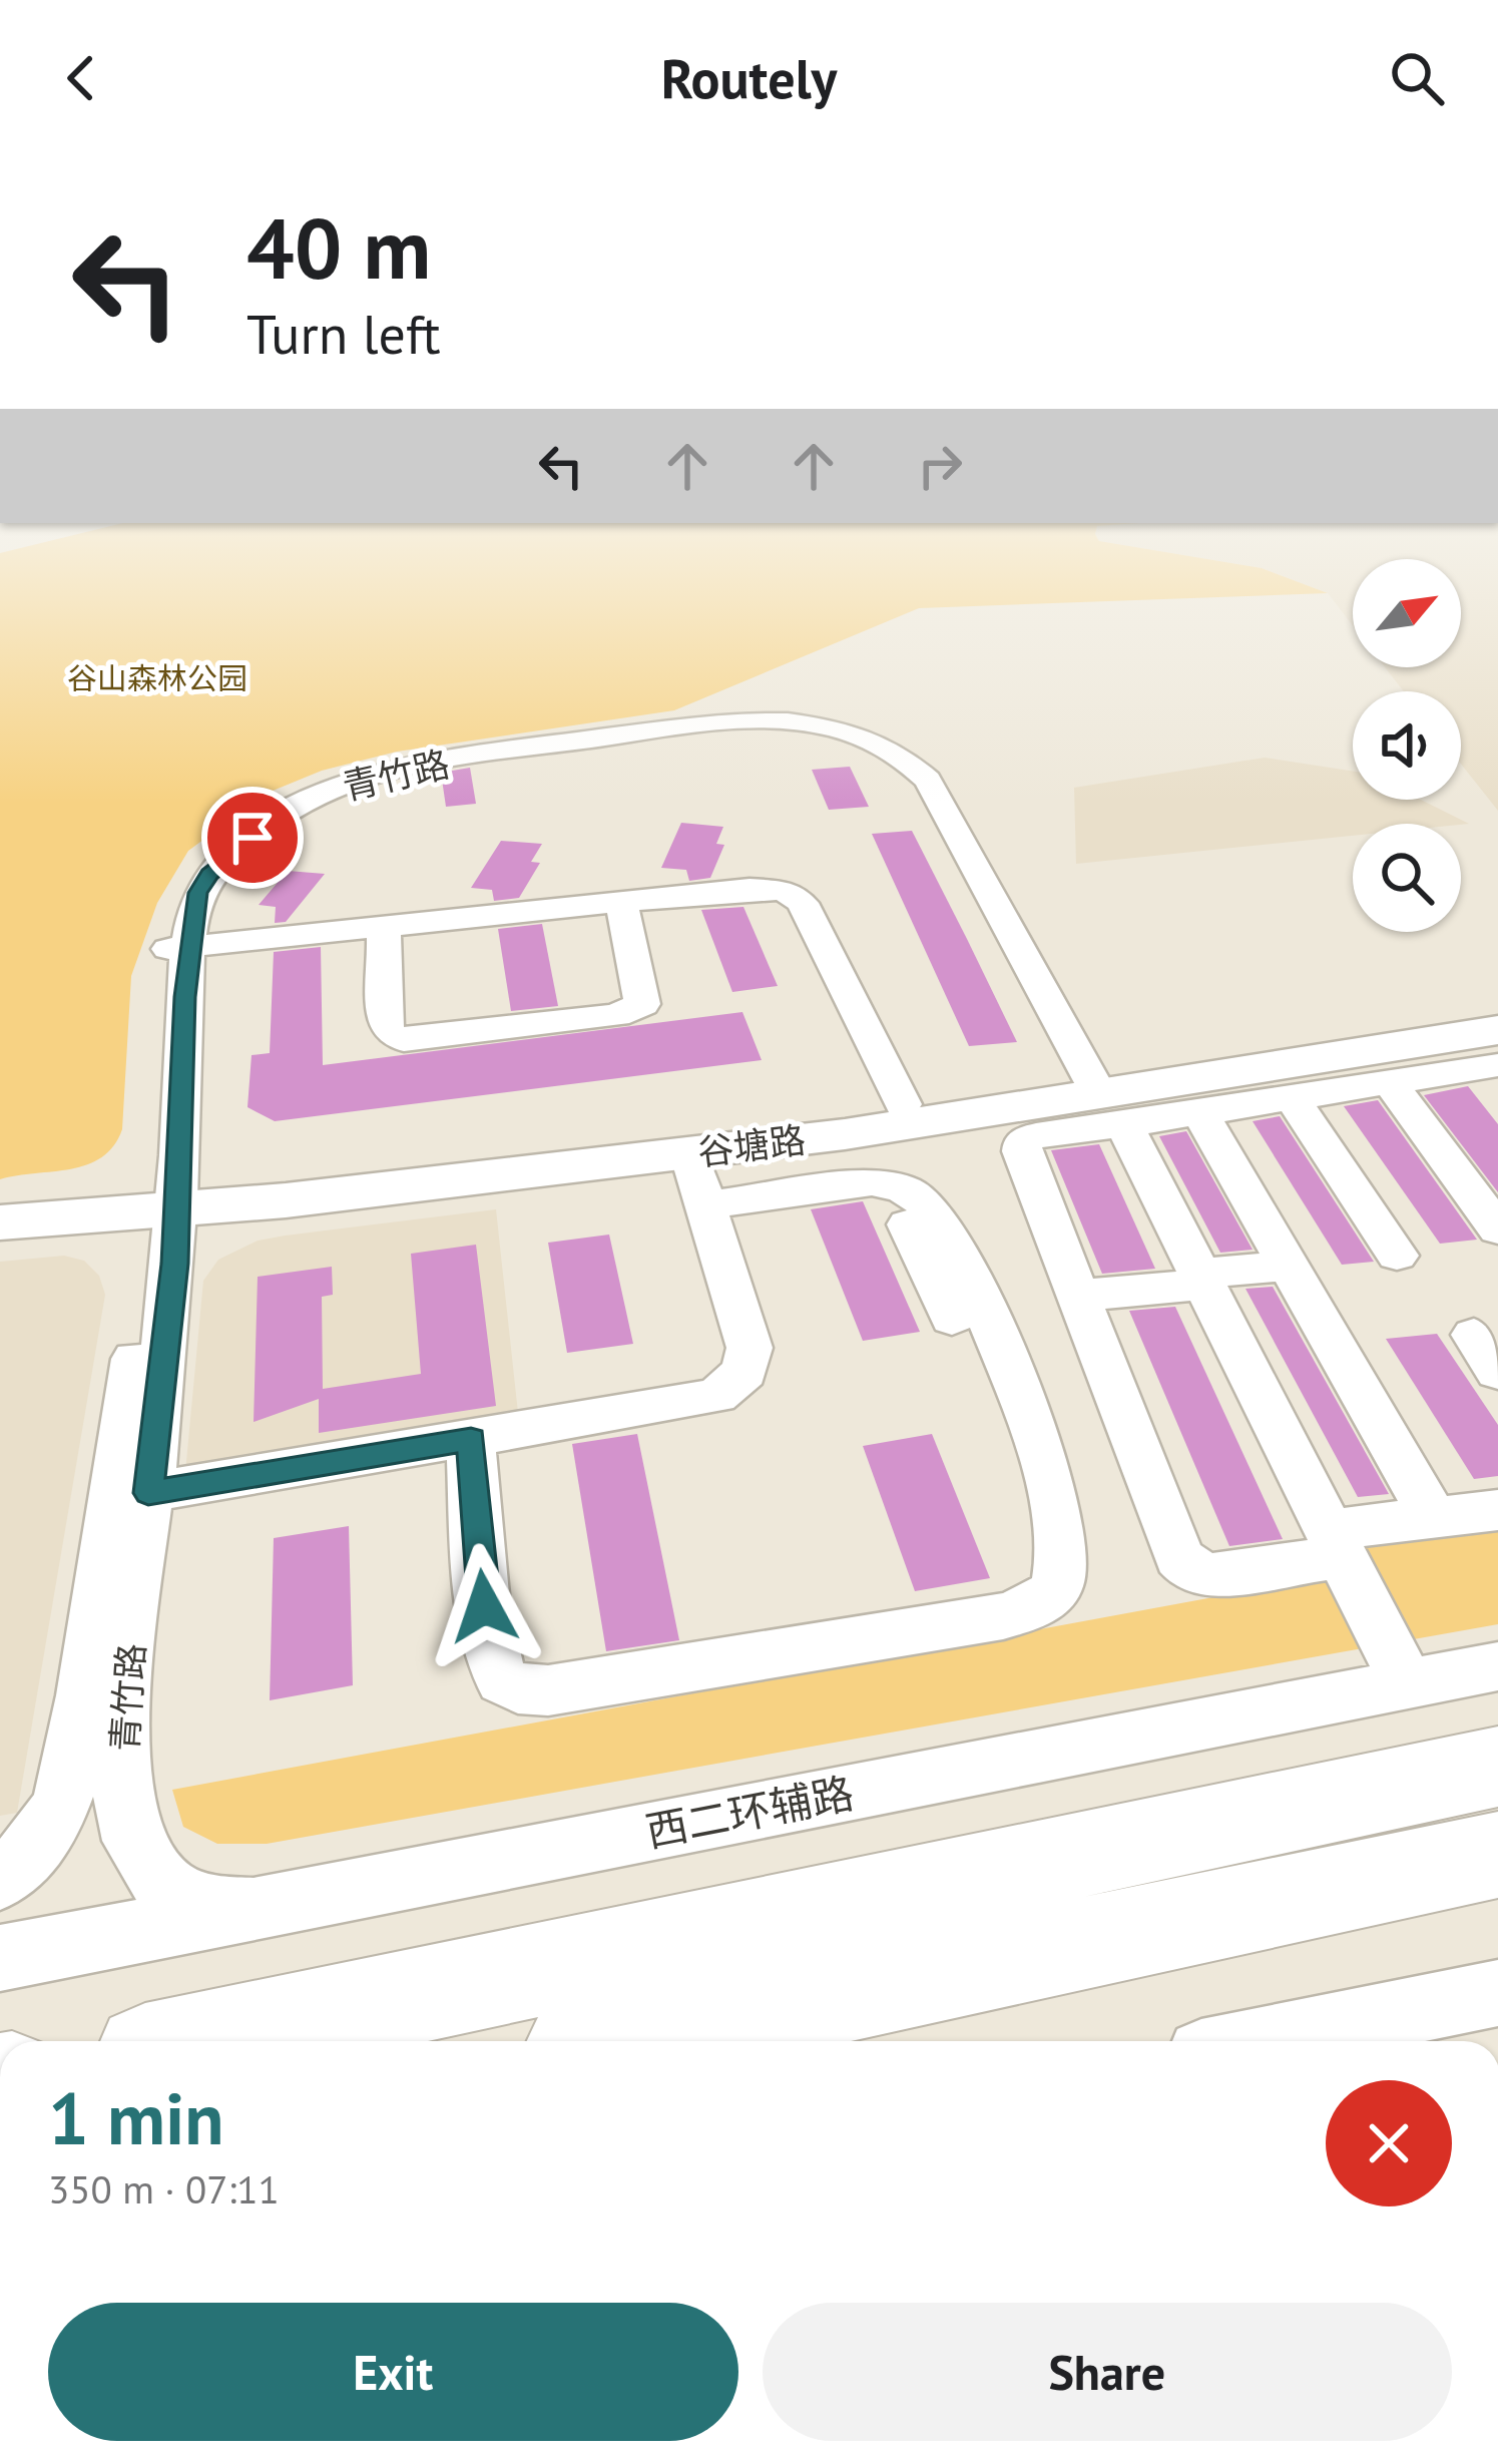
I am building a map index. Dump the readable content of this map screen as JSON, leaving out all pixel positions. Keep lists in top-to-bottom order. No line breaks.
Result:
{"streets":{"main road":["谷塘路"],"street":["青竹路","西二环辅路"]},"crossings":[["青竹路","谷塘路"],["青竹路","西二环辅路"]],"parks":["谷山森林公园"],"north":"top right","page":{"header":"Routely","turn":["40 m","Turn left"],"heading":["1 min","350 m · 07:11"],"buttons":["Exit","Share"]}}
